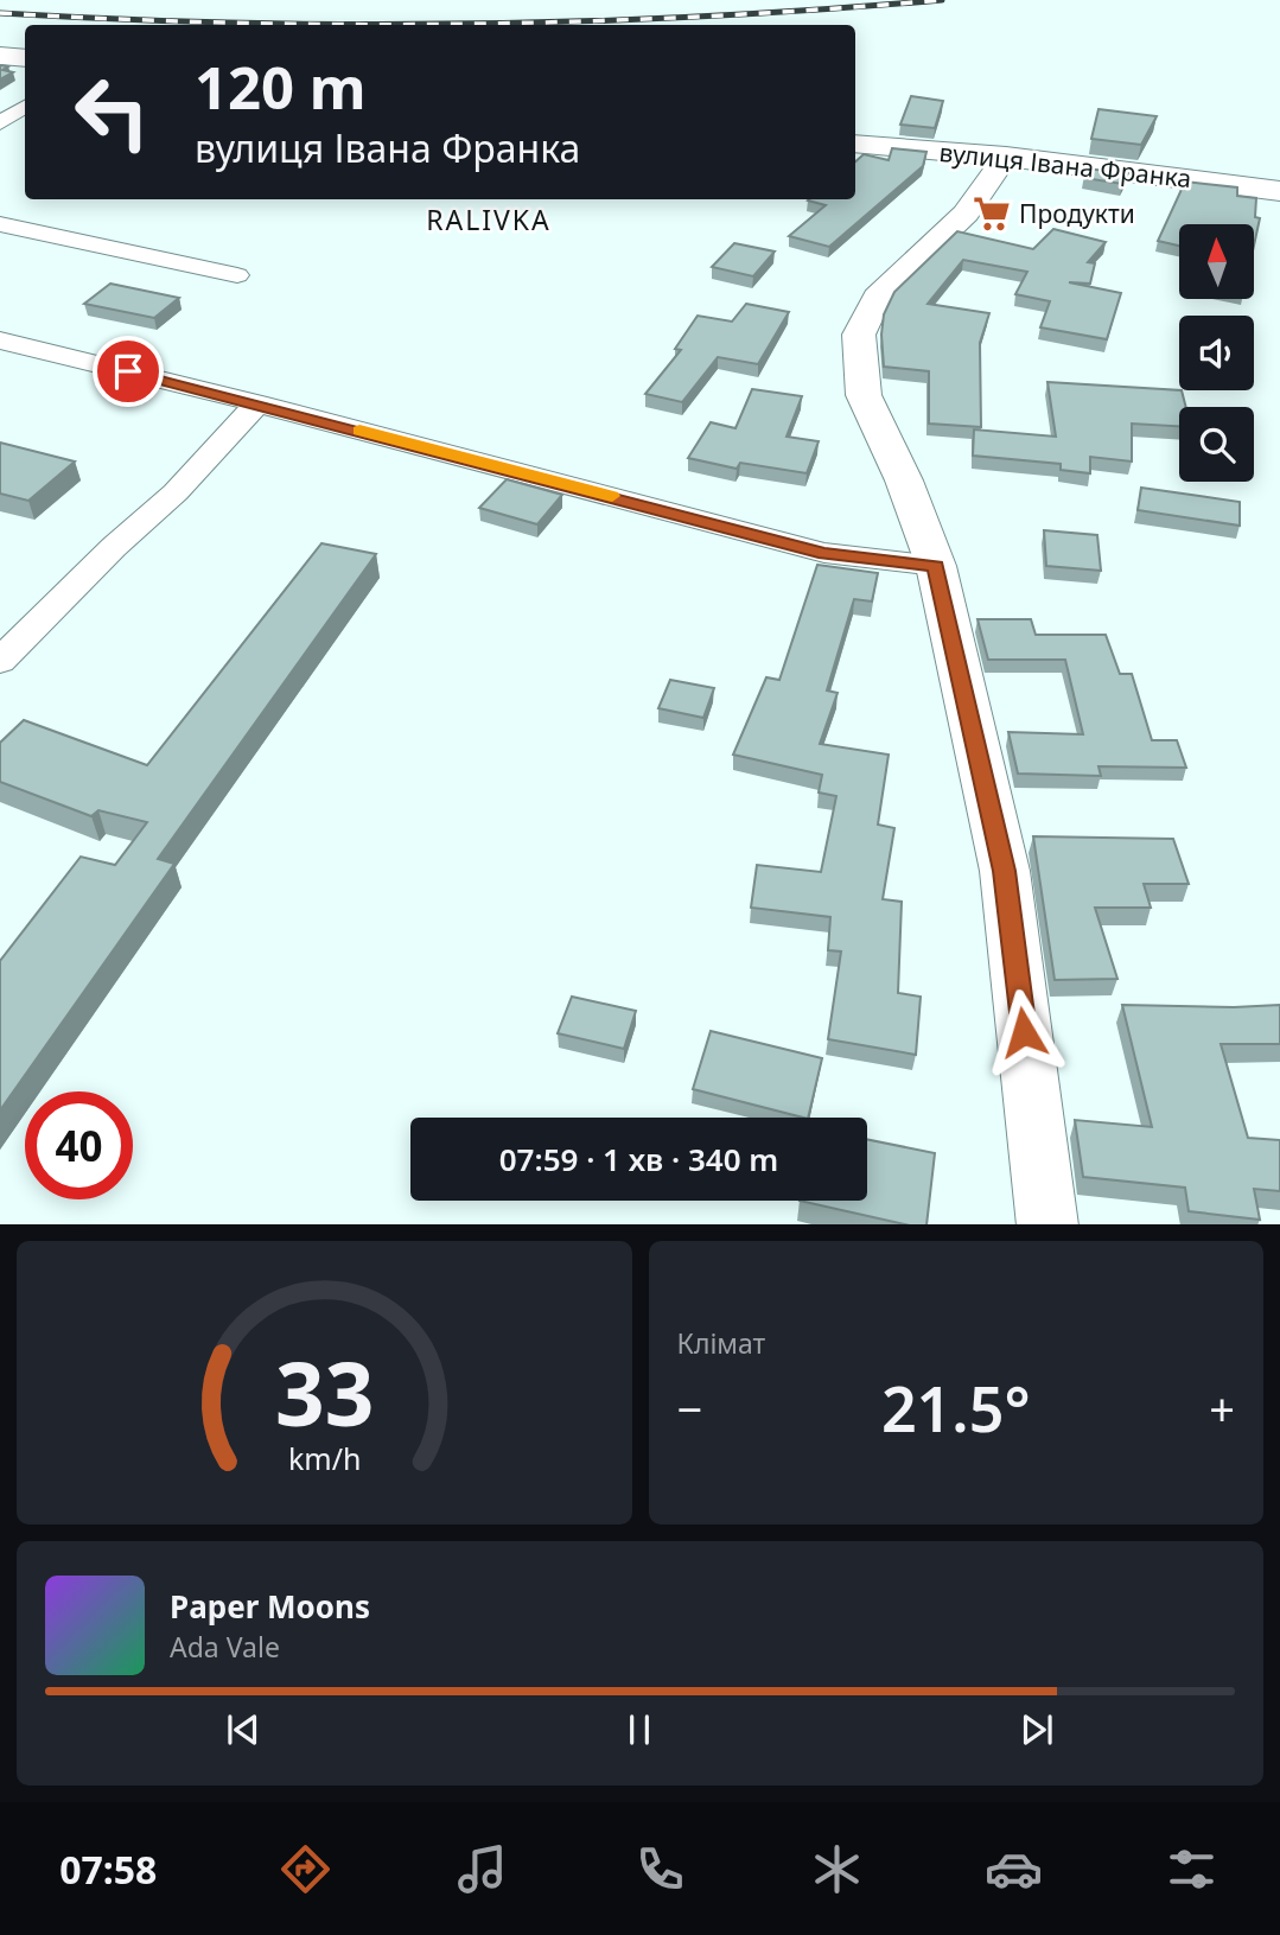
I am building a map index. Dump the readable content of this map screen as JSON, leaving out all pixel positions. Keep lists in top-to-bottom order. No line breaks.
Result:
{"streets":{"main road":["вулиця Івана Франка"]},"districts":["RALIVKA"],"places":{"supermarket":["Продукти"]},"north":"top","page":{"turn":["120 m","вулиця Івана Франка"],"limit":"40","trip":"07:59 · 1 хв · 340 m","tile":"Клімат","heat":["−","21.5°","+"],"song":["Paper Moons","Ada Vale"],"tabs":"07:58","gauge":["33","km/h"]}}
